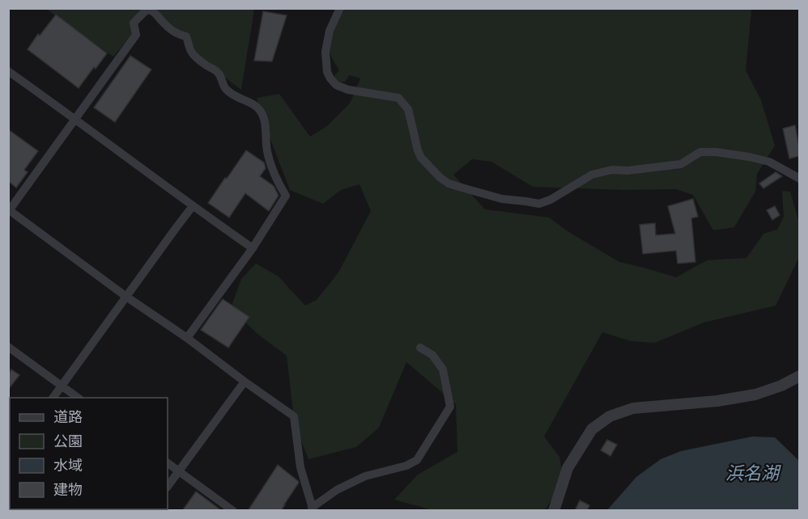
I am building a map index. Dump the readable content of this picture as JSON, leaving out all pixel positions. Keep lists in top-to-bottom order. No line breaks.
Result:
{"water":["浜名湖"],"legend":["道路","公園","水域","建物"]}
